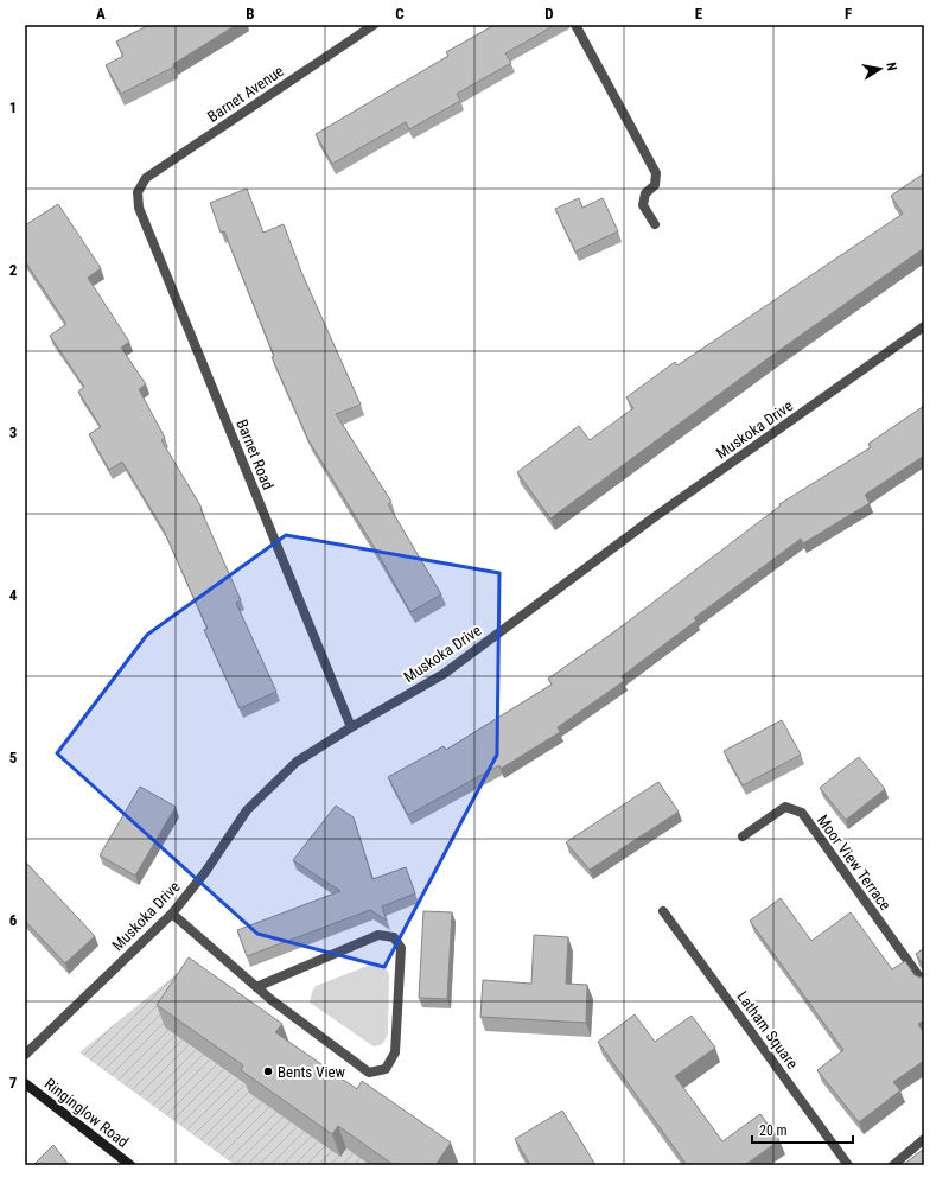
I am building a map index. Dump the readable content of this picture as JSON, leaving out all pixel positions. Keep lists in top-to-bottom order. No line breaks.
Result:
{"streets":{"street":["Barnet Avenue","Muskoka Drive","Barnet Road","Moor View Terrace","Latham Square","Ringinglow Road"]},"crossings":[["Barnet Avenue","Barnet Road"],["Muskoka Drive","Barnet Road"]],"places":["Bents View"],"scale_bar":"20 m","north":"right","grid":{"columns":["A","B","C","D","E","F"],"rows":["1","2","3","4","5","6","7"]}}
